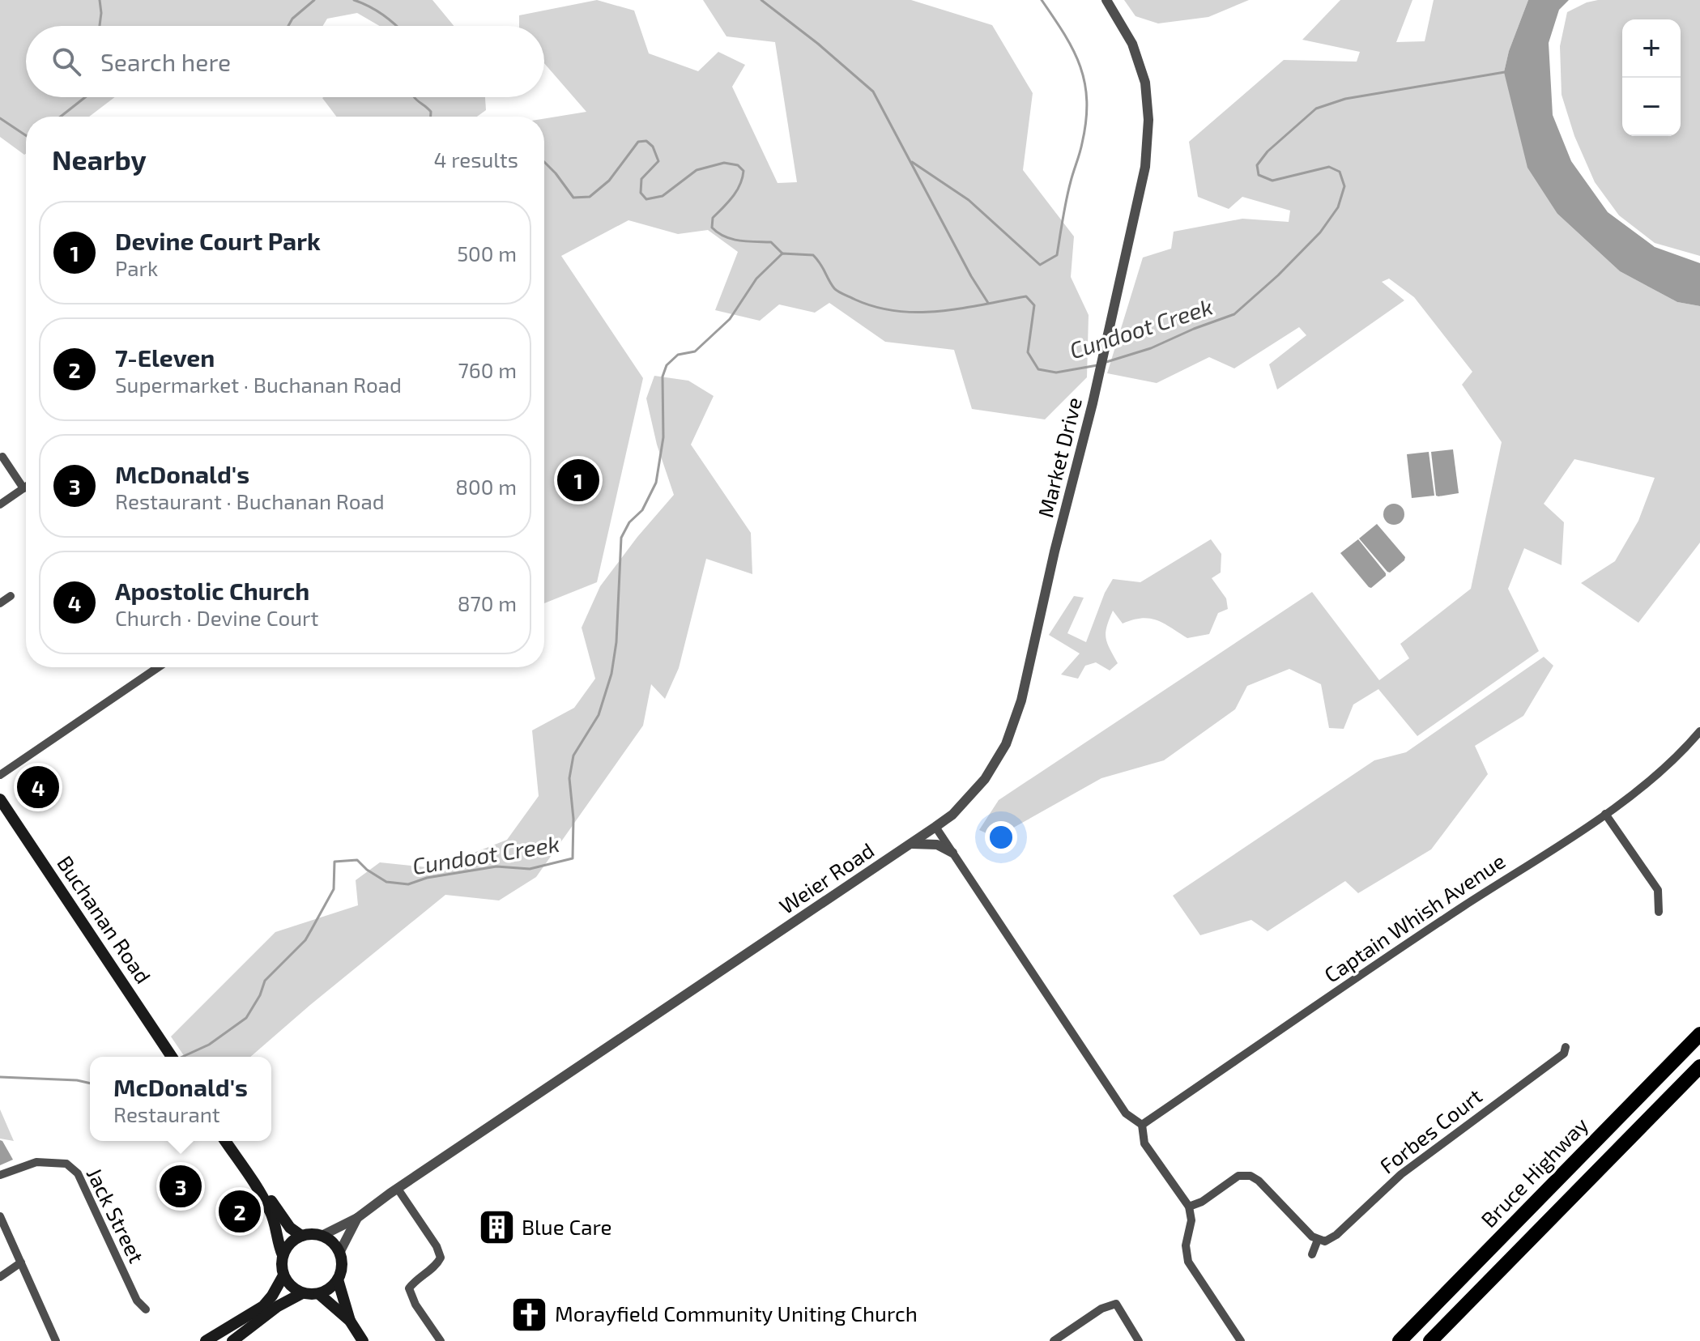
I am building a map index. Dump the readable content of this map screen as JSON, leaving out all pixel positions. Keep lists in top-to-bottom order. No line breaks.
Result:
{"streets":{"highway":["Bruce Highway"],"main road":["Buchanan Road"],"street":["Market Drive","Weier Road","Captain Whish Avenue","Forbes Court","Jack Street"]},"crossings":[["Market Drive","Weier Road"]],"water":["Cundoot Creek"],"places":{"building":["Blue Care"],"church":["Morayfield Community Uniting Church"]},"page":{"map_buttons":["+","−"],"search":"Search here","heading":["Nearby","4 results"],"list":[{"mark":"1","name":"Devine Court Park","note":"Park","value":"500 m"},{"mark":"2","name":"7-Eleven","note":"Supermarket · Buchanan Road","value":"760 m"},{"mark":"3","name":"McDonald's","note":"Restaurant · Buchanan Road","value":"800 m"},{"mark":"4","name":"Apostolic Church","note":"Church · Devine Court","value":"870 m"}],"pins":["1","4","3","2"],"popup":["McDonald's","Restaurant"]}}
